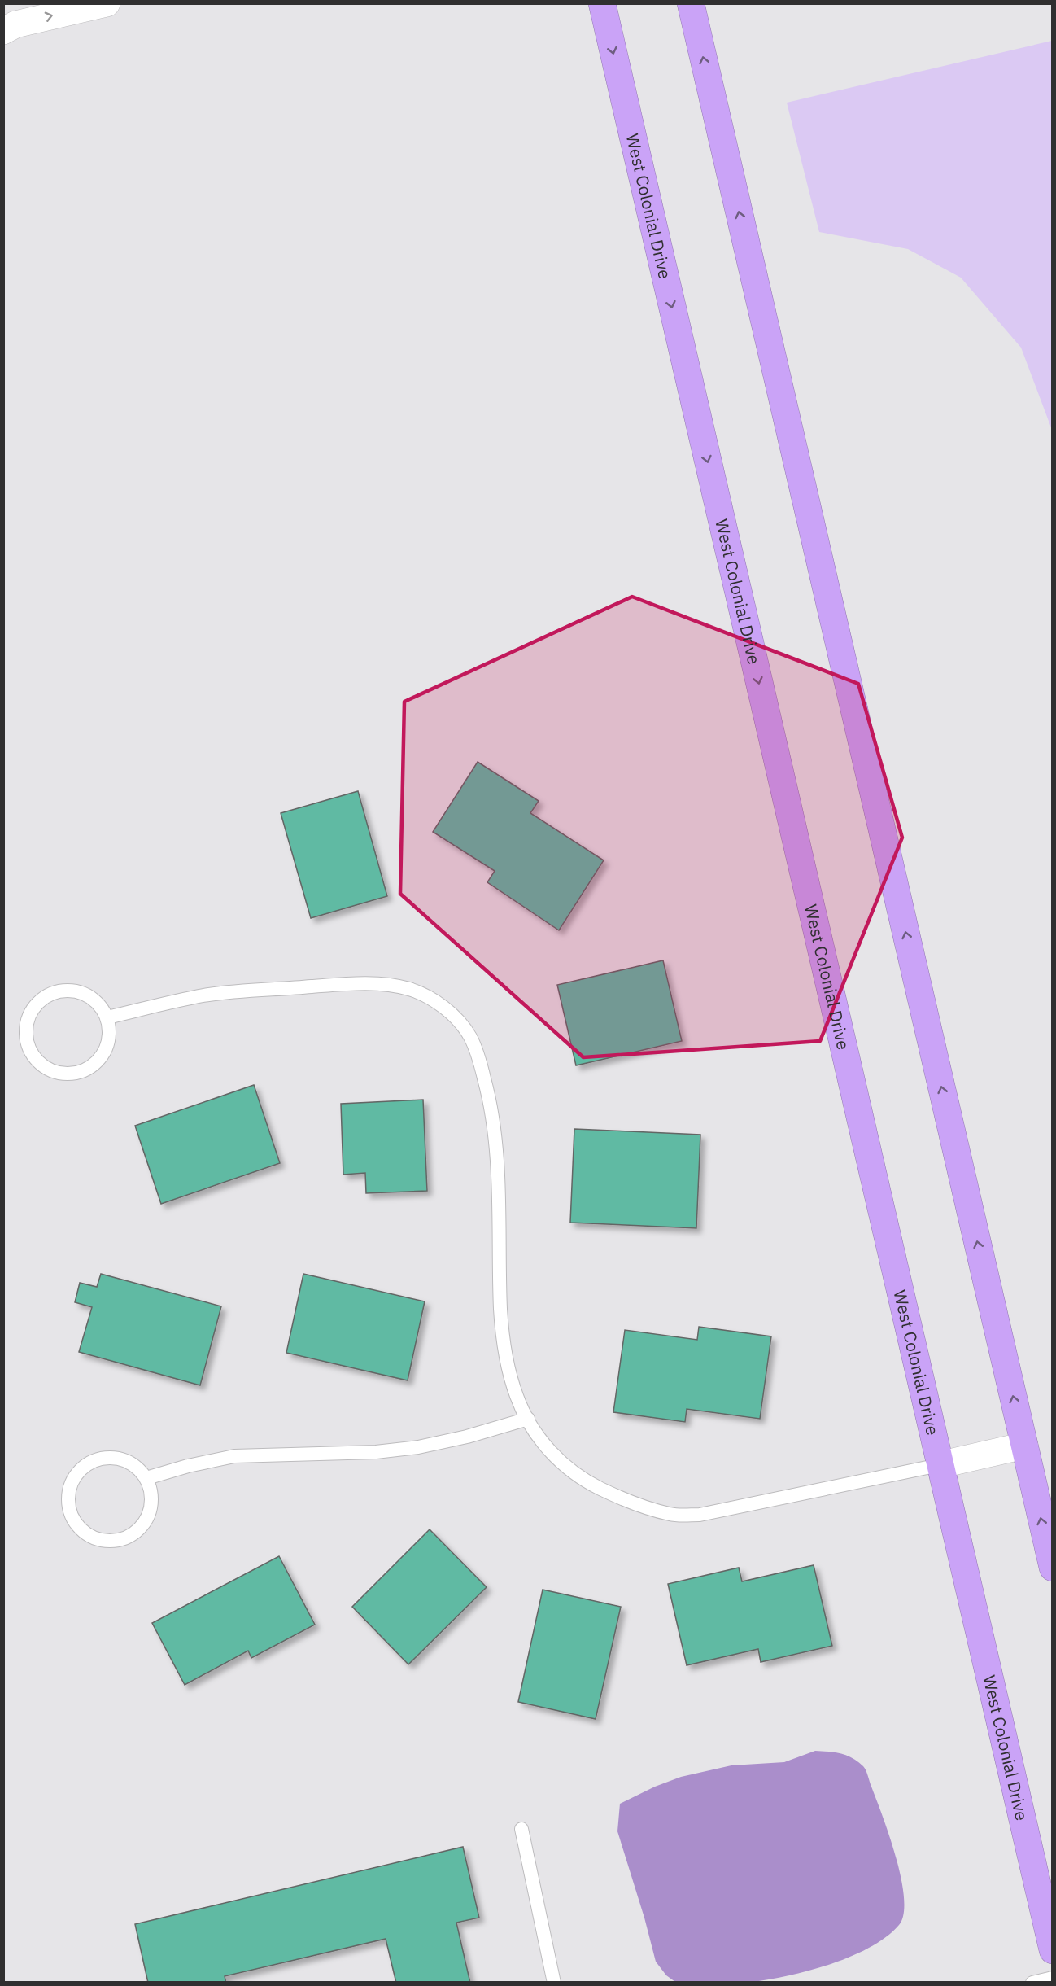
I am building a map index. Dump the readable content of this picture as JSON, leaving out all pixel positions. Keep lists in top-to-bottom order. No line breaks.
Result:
{"streets":{"highway":["West Colonial Drive"]}}
